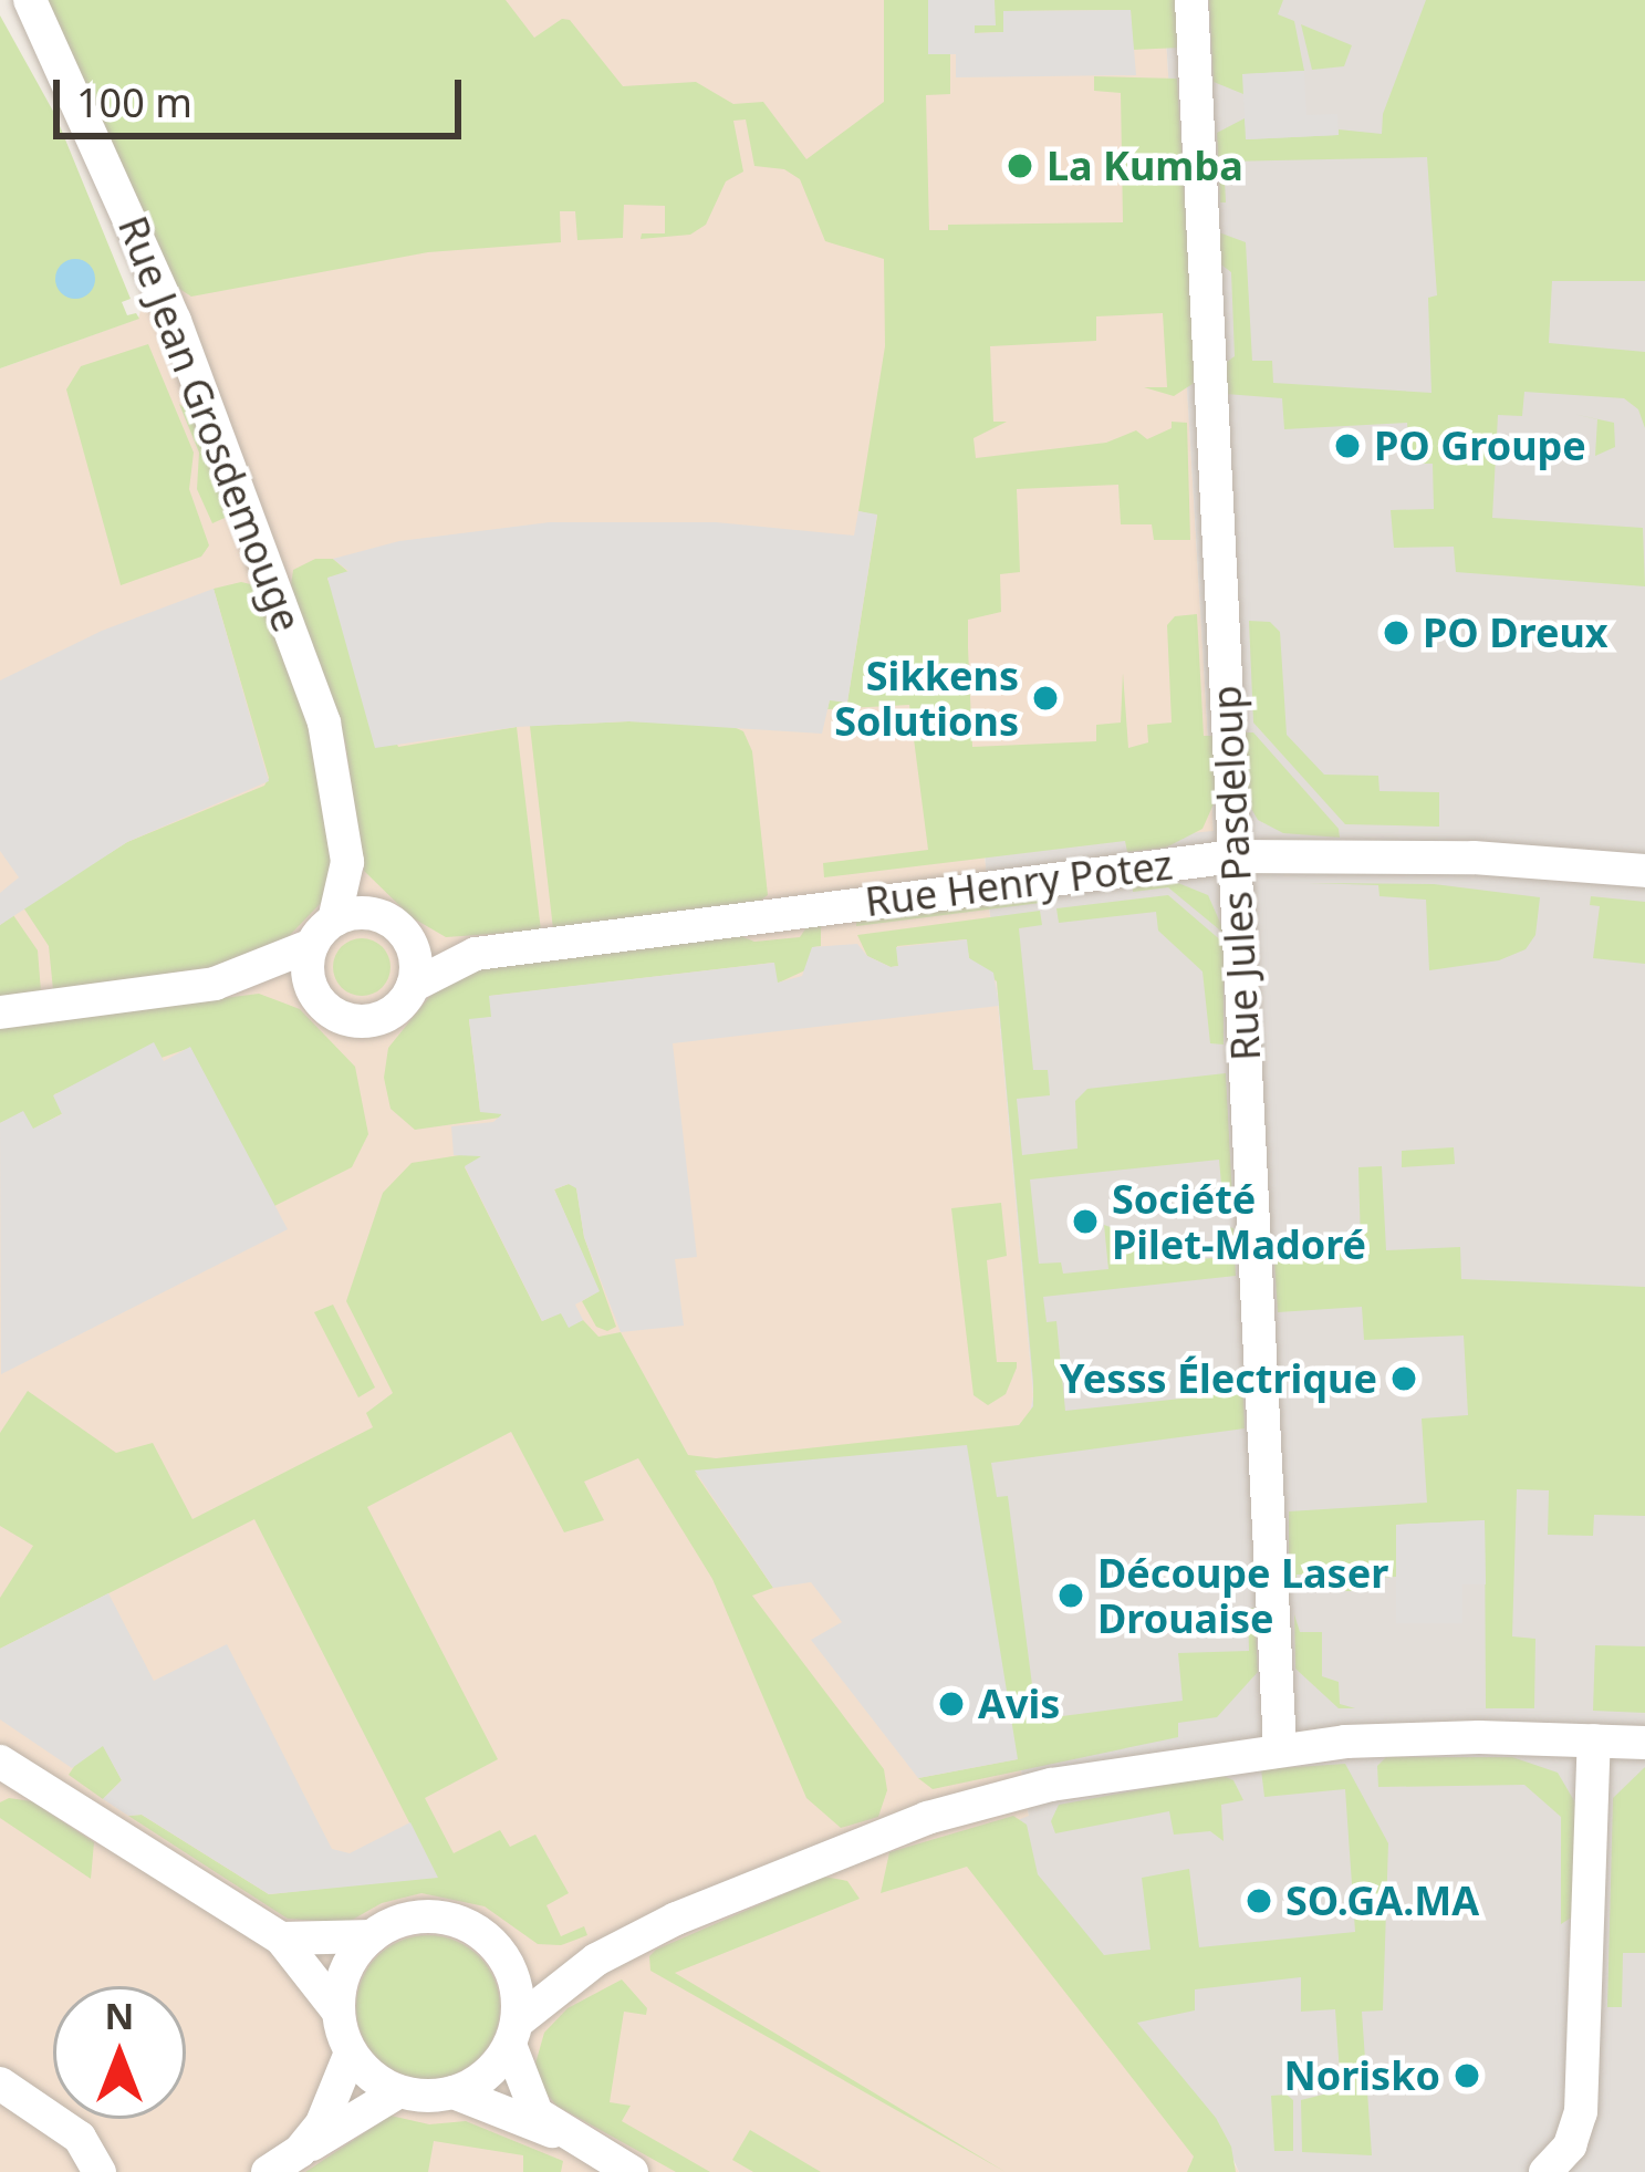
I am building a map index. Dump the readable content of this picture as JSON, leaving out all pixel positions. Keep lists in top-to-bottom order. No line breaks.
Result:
{"streets":{"street":["Rue Jean Grosdemouge","Rue Jules Pasdeloup","Rue Henry Potez"]},"crossings":[["Rue Jules Pasdeloup","Rue Henry Potez"]],"places":["La Kumba","PO Groupe","PO Dreux","Sikkens Solutions","Société Pilet-Madoré","Yesss Électrique","Découpe Laser Drouaise","Avis","SO.GA.MA","Norisko"],"scale_bar":"100 m","north":"top"}
